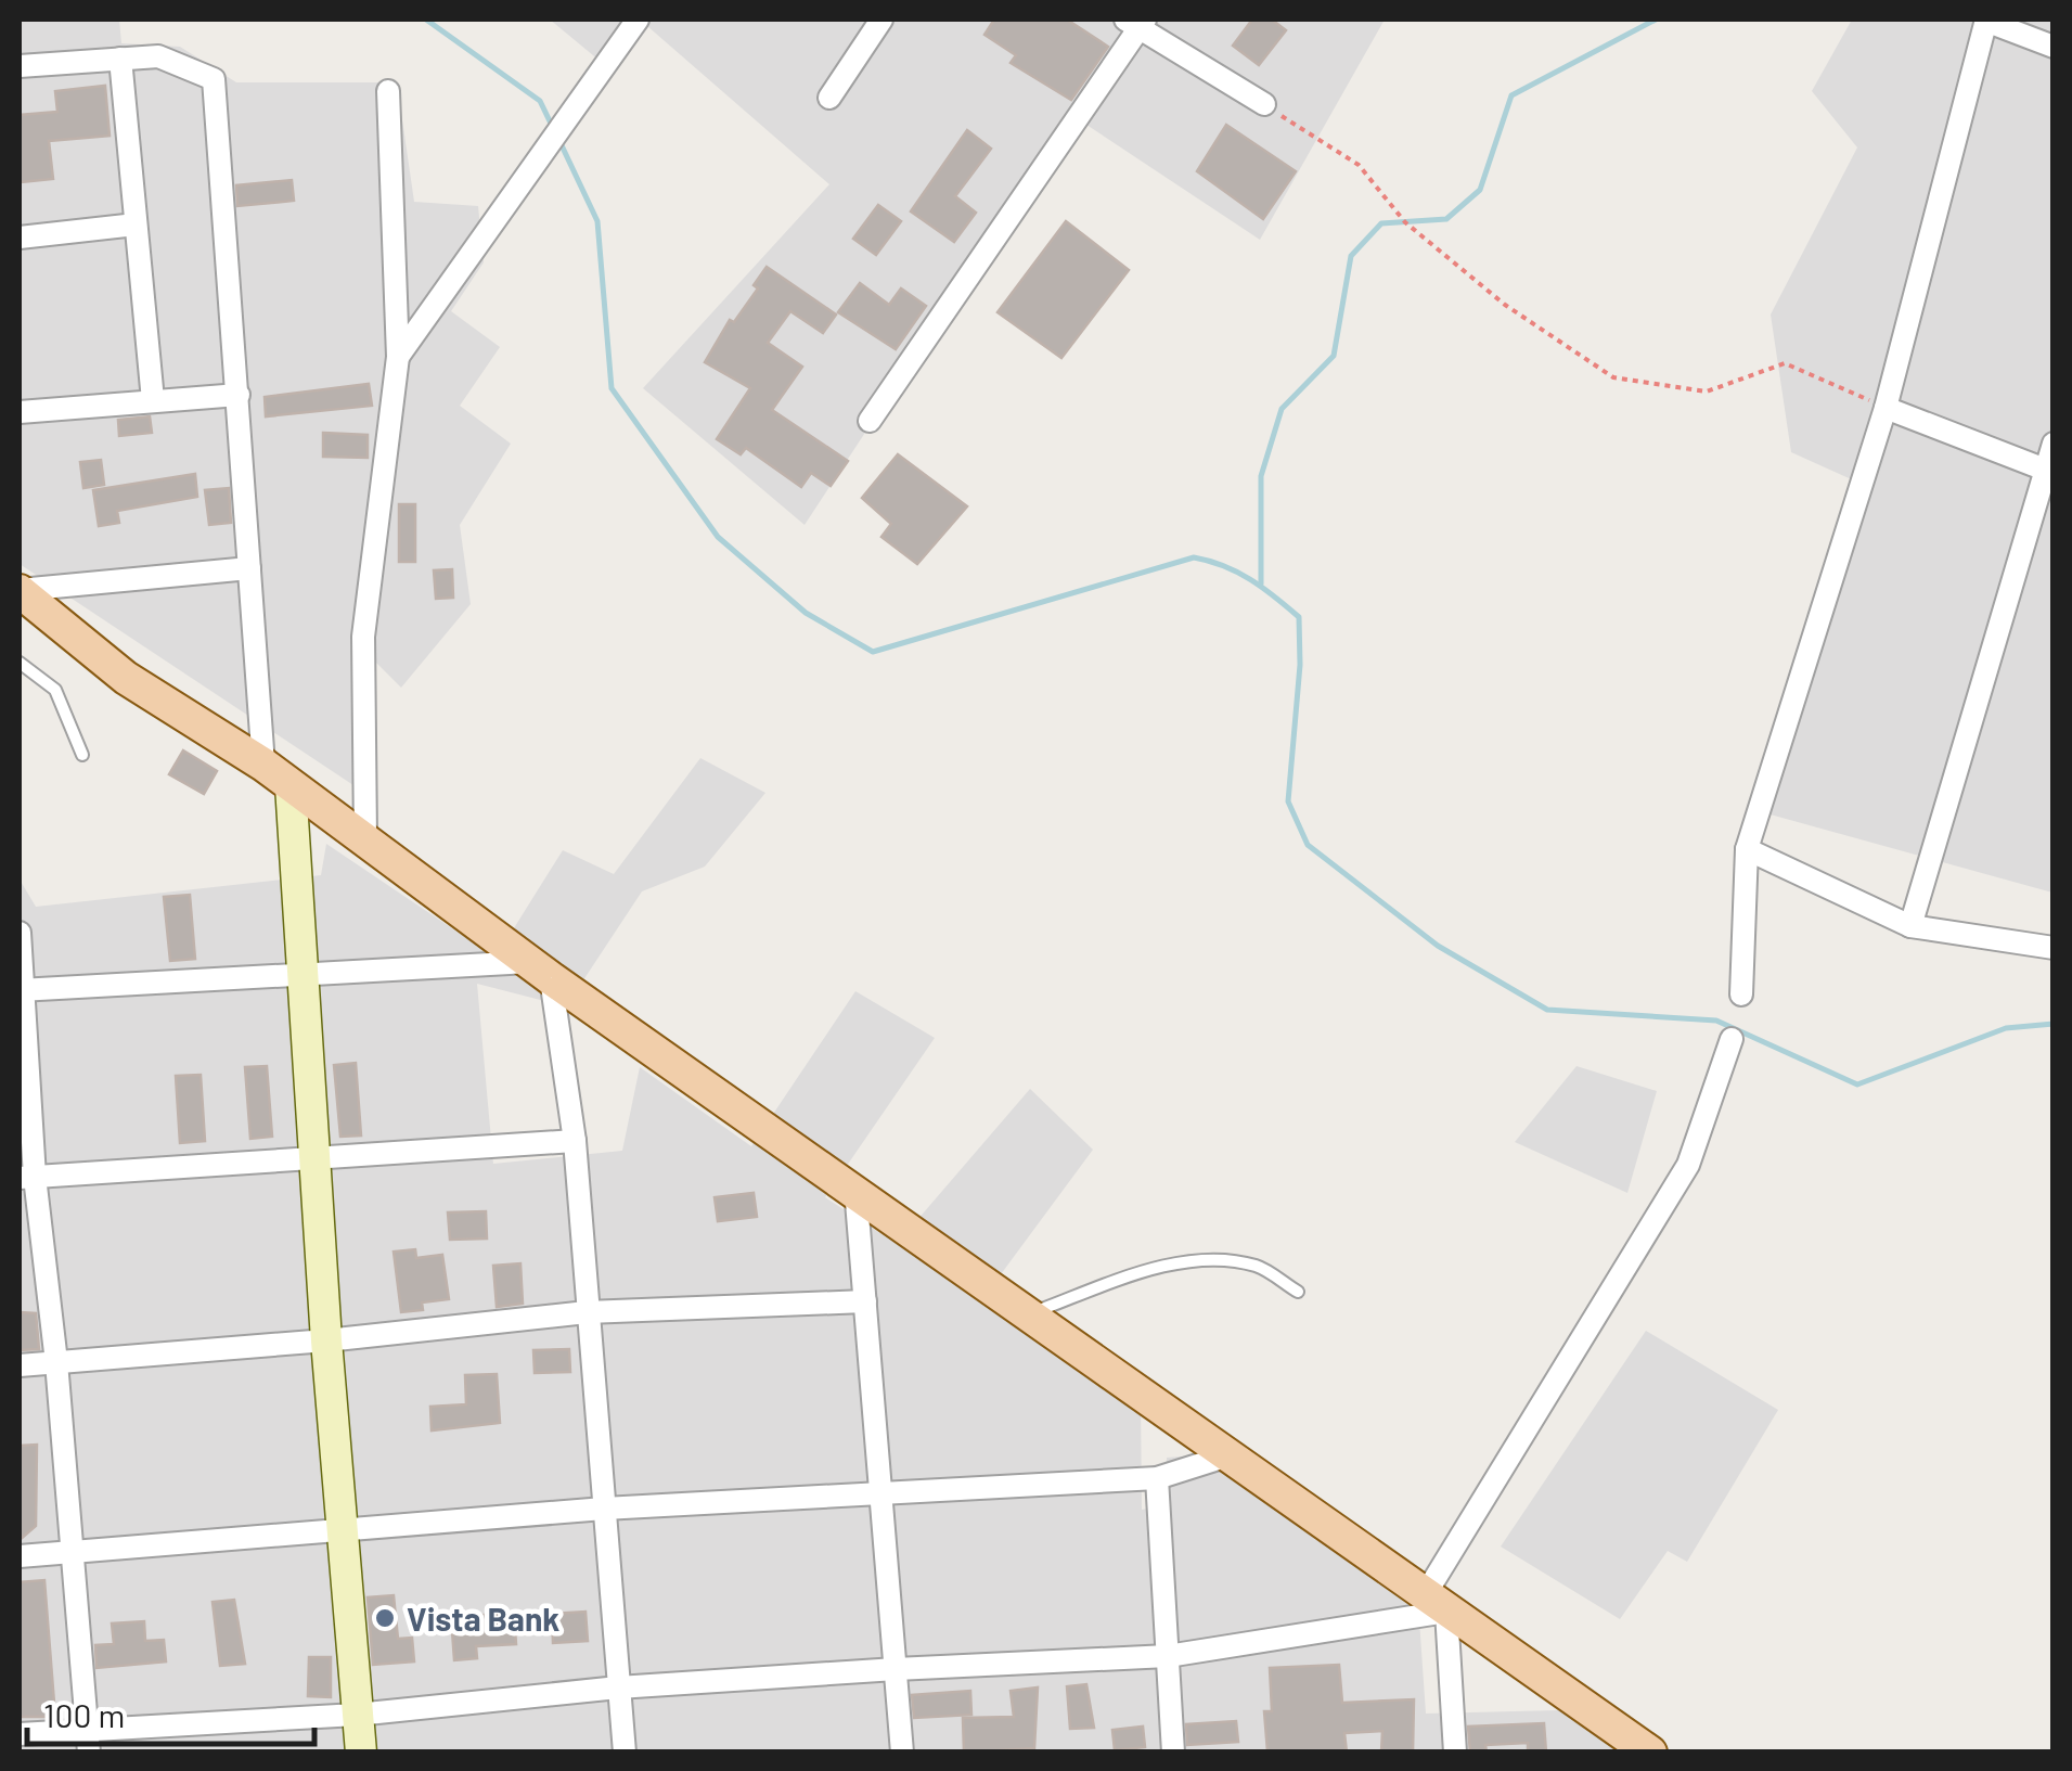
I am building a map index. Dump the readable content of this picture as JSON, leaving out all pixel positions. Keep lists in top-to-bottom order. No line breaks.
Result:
{"places":["Vista Bank"],"scale_bar":"100 m"}
